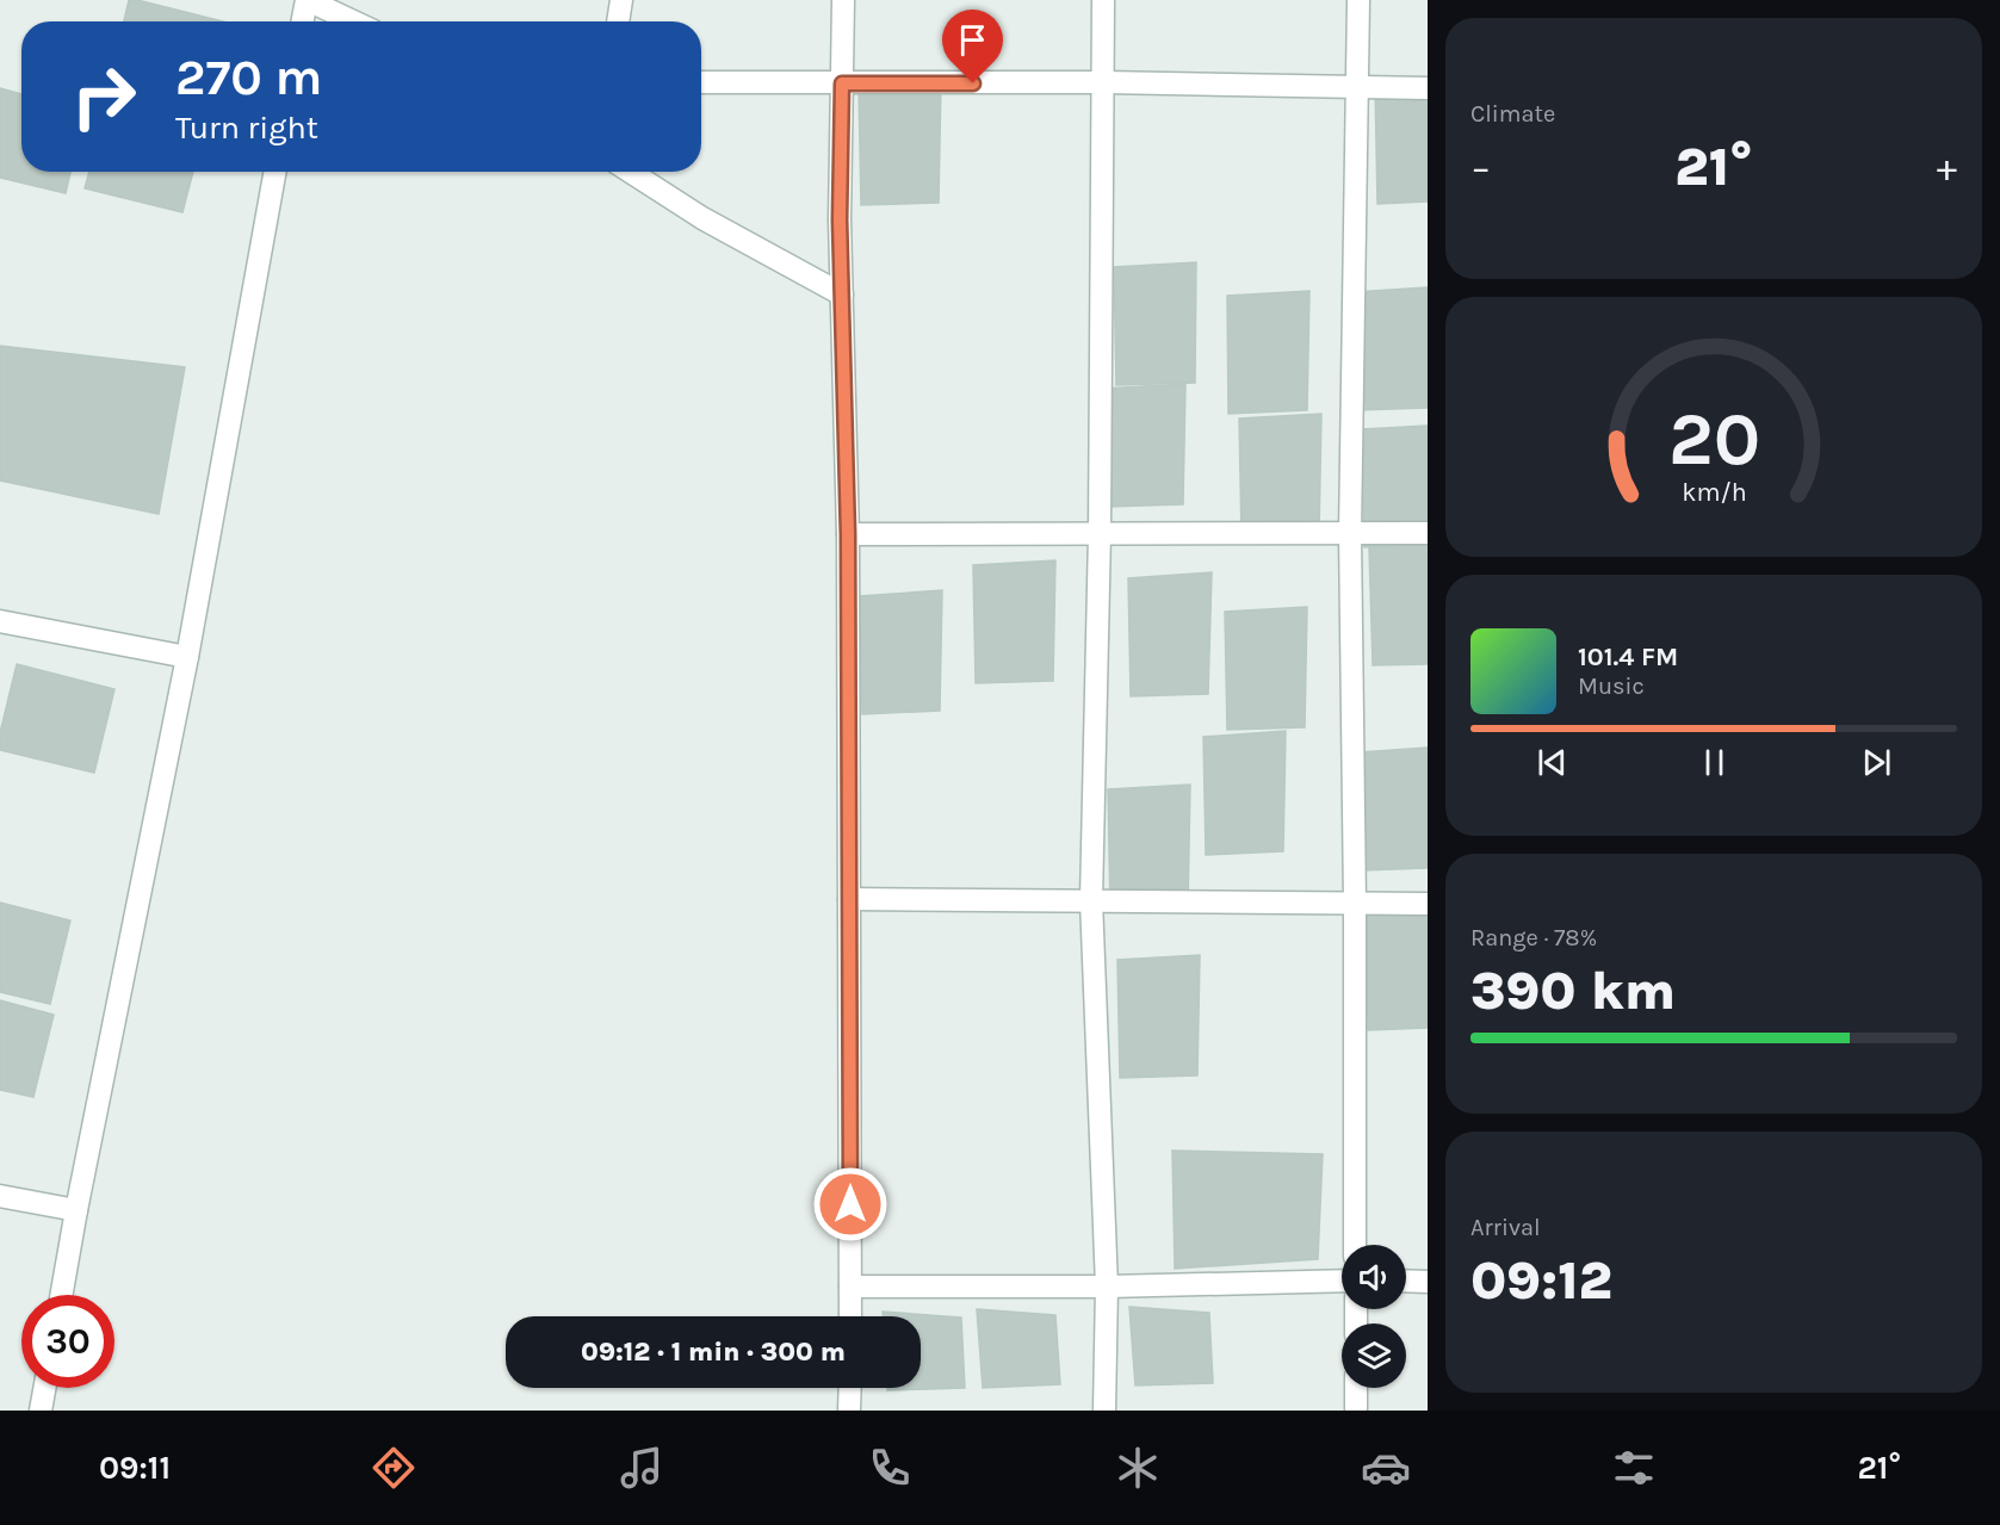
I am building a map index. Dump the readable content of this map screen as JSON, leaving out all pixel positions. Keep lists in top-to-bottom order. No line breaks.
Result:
{"page":{"tile":["Climate",["Range · 78%","390 km"],["Arrival","09:12"]],"turn":["270 m","Turn right"],"heat":["−","21°","+"],"song":["101.4 FM","Music"],"limit":"30","trip":"09:12 · 1 min · 300 m","tabs":["09:11","21°"],"gauge":["20","km/h"]}}
